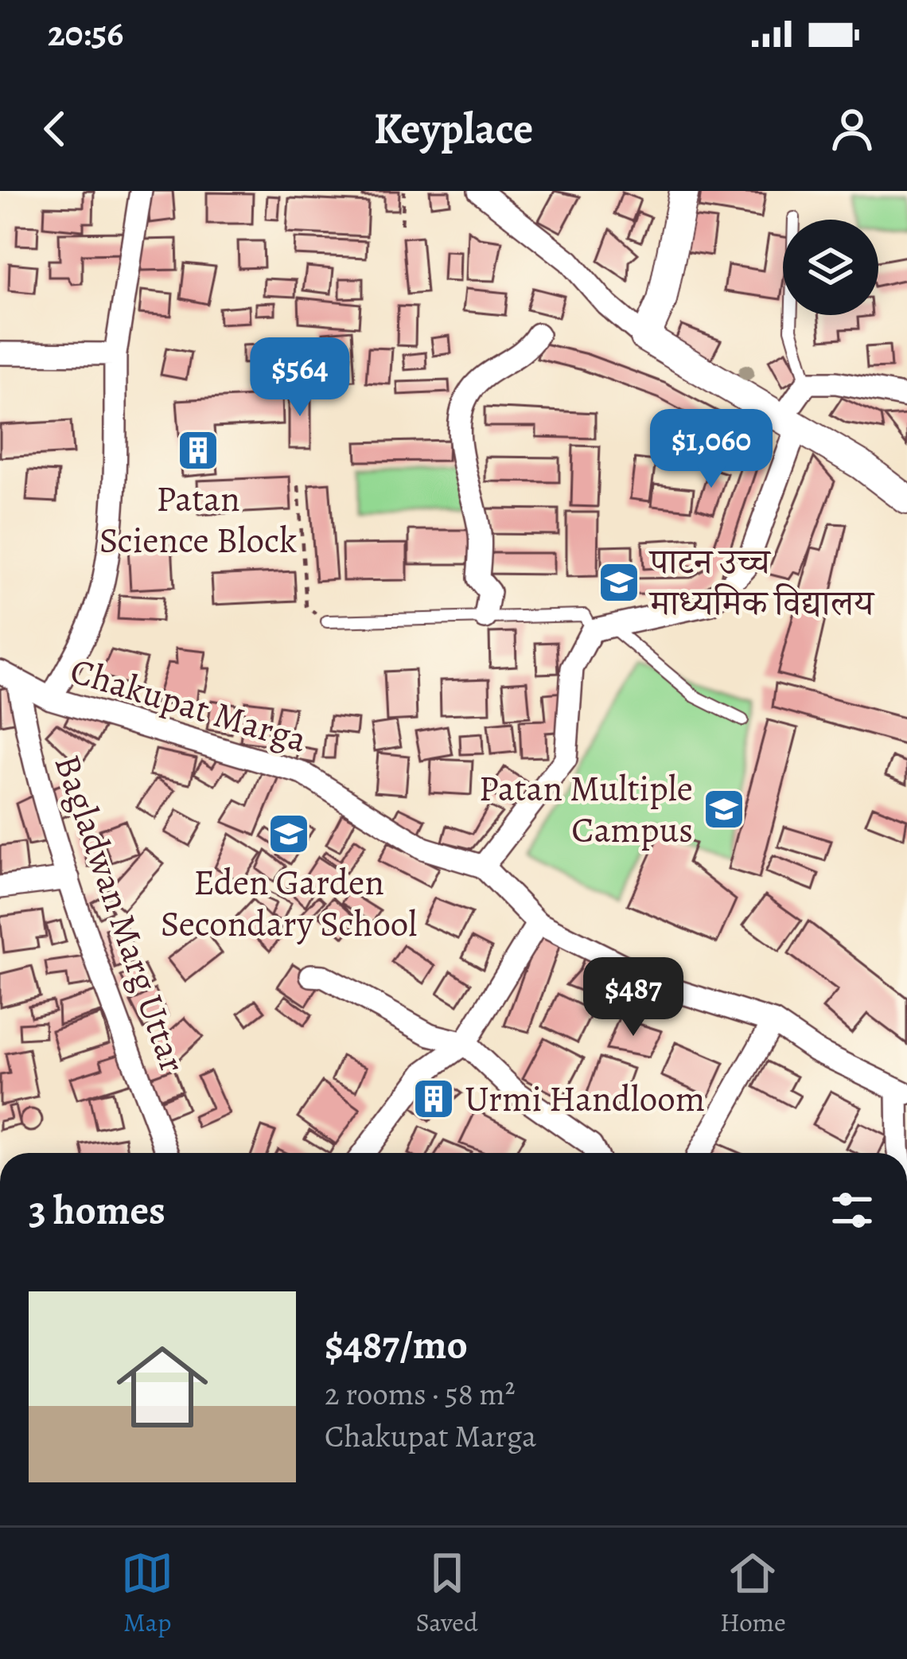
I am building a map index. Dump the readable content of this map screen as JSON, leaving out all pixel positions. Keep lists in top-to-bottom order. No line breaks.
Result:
{"streets":{"street":["Chakupat Marga","Bagladwan Marg Uttar"]},"crossings":[["Chakupat Marga","Bagladwan Marg Uttar"]],"places":{"building":["Patan Science Block","Urmi Handloom"],"school or university":["पाटन उच्च माध्यमिक विद्यालय","Patan Multiple Campus","Eden Garden Secondary School"]},"page":{"status":"20:56","header":"Keyplace","price":["$564","$1,060","$487"],"heading":"3 homes","list":[{"name":"$487/mo","note":"2 rooms · 58 m² · Chakupat Marga"}],"tabs":["Map","Saved","Home"]}}
